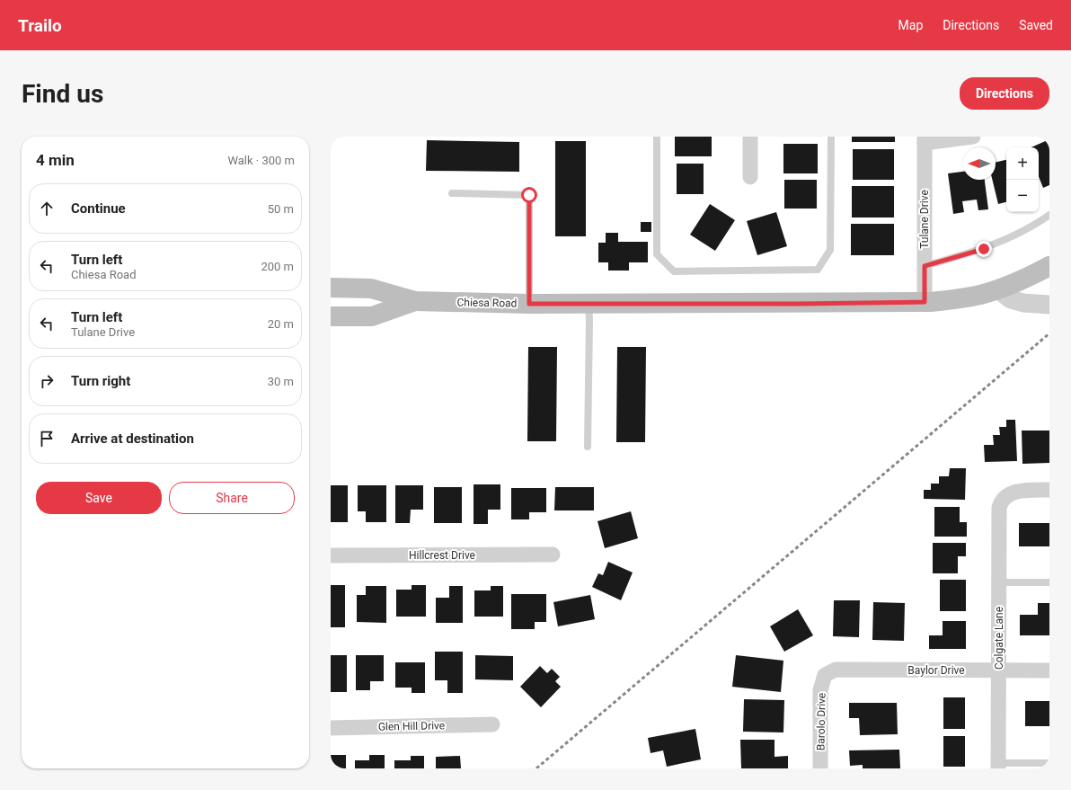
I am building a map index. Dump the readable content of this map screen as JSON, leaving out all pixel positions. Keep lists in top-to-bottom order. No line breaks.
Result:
{"streets":{"main road":["Chiesa Road"],"street":["Tulane Drive","Hillcrest Drive","Colgate Lane","Baylor Drive","Barolo Drive","Glen Hill Drive"]},"crossings":[["Tulane Drive","Chiesa Road"],["Colgate Lane","Baylor Drive"],["Baylor Drive","Barolo Drive"]],"north":"left","page":{"header":"Trailo","nav":["Map","Directions","Saved"],"buttons":["Directions",["Save","Share"]],"title":"Find us","heading":["4 min","Walk · 300 m"],"map_buttons":["+","−"],"list":[["Continue","50 m"],["Turn left","Chiesa Road","200 m"],["Turn left","Tulane Drive","20 m"],["Turn right","30 m"],"Arrive at destination"]}}
